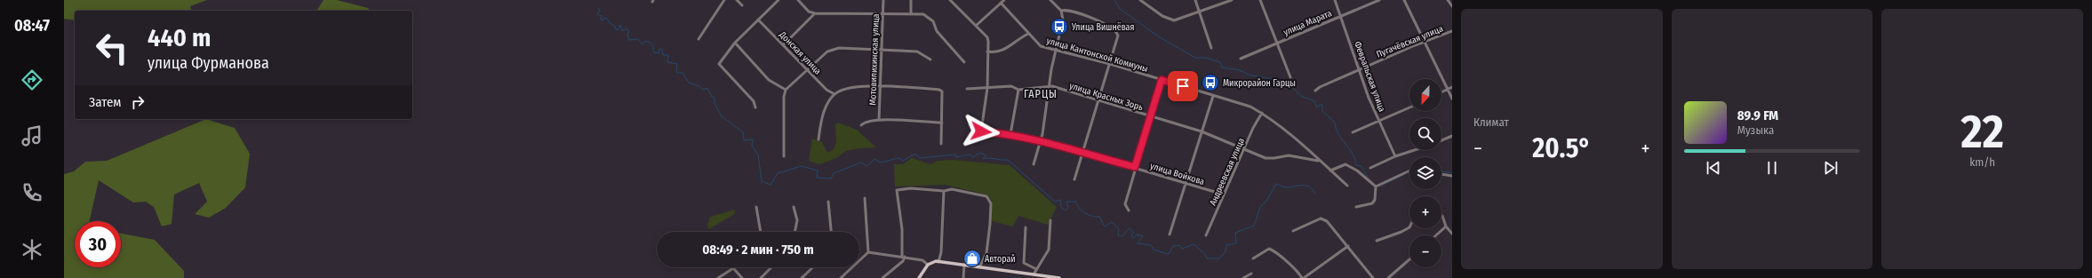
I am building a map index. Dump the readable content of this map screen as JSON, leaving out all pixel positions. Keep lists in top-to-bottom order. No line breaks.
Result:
{"streets":{"street":["улица Марата","Пугачёвская улица","Донская улица","улица Кантонской Коммуны","Мотовилихинская улица","Февральская улица","улица Красных Зорь","Андреевская улица","улица Войкова"]},"crossings":[["улица Марата","Февральская улица"],["Пугачёвская улица","Февральская улица"],["улица Кантонской Коммуны","улица Красных Зорь"],["улица Кантонской Коммуны","Андреевская улица"],["улица Красных Зорь","Андреевская улица"],["улица Красных Зорь","улица Войкова"],["Андреевская улица","улица Войкова"]],"districts":["ГАРЦЫ"],"places":{"bus stop":["Улица Вишнёвая","Микрорайон Гарцы"],"shop":["Авторай"]},"north":"bottom","page":{"tabs":"08:47","tile":["Климат",["22","km/h"]],"turn":["440 m","улица Фурманова"],"map_buttons":["+","−"],"then":"Затем","song":["89.9 FM","Музыка"],"heat":["−","20.5°","+"],"limit":"30","trip":"08:49 · 2 мин · 750 m"}}
